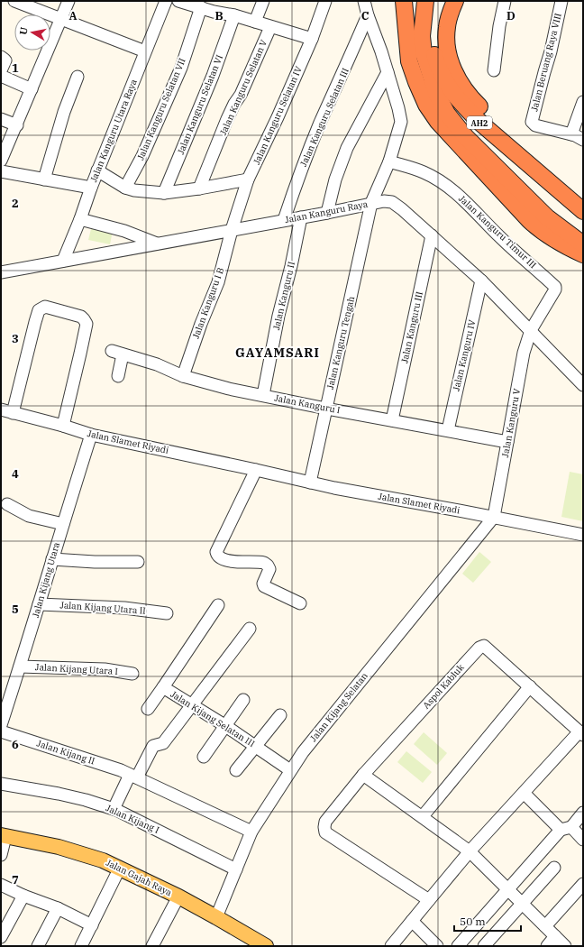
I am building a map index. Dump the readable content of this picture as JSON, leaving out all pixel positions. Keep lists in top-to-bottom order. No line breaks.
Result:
{"streets":{"highway":["AH2"],"main road":["Jalan Gajah Raya"],"street":["Jalan Beruang Raya VIII","Jalan Kanguru Selatan V","Jalan Kanguru Selatan VI","Jalan Kanguru Selatan VII","Jalan Kanguru Selatan IV","Jalan Kanguru Selatan III","Jalan Kanguru Utara Raya","Jalan Kanguru Raya","Jalan Kanguru Timur III","Jalan Kanguru II","Jalan Kanguru I B","Jalan Kanguru III","Jalan Kanguru Tengah","Jalan Kanguru IV","Jalan Kanguru I","Jalan Kanguru V","Jalan Slamet Riyadi","Jalan Kijang Utara","Jalan Kijang Utara II","Jalan Kijang Utara I","Aspol Kabluk","Jalan Kijang Selatan","Jalan Kijang Selatan III","Jalan Kijang II","Jalan Kijang I"]},"crossings":[["Jalan Kanguru Selatan IV","Jalan Kanguru Raya"],["Jalan Kanguru Selatan IV","Jalan Kanguru I B"],["Jalan Kanguru Selatan III","Jalan Kanguru Raya"],["Jalan Kanguru Selatan III","Jalan Kanguru Tengah"],["Jalan Kanguru Utara Raya","Jalan Kanguru Raya"],["Jalan Kanguru Raya","Jalan Kanguru Timur III"],["Jalan Kanguru Raya","Jalan Kanguru II"],["Jalan Kanguru Raya","Jalan Kanguru I B"],["Jalan Kanguru Raya","Jalan Kanguru III"],["Jalan Kanguru Raya","Jalan Kanguru Tengah"],["Jalan Kanguru Raya","Jalan Kanguru IV"],["Jalan Kanguru Raya","Jalan Kanguru V"],["Jalan Kanguru Timur III","Jalan Kanguru Tengah"],["Jalan Kanguru Timur III","Jalan Kanguru V"],["Jalan Kanguru II","Jalan Kanguru I"],["Jalan Kanguru I B","Jalan Kanguru I"],["Jalan Kanguru III","Jalan Kanguru I"],["Jalan Kanguru Tengah","Jalan Kanguru I"],["Jalan Kanguru Tengah","Jalan Slamet Riyadi"],["Jalan Kanguru IV","Jalan Kanguru I"],["Jalan Kanguru I","Jalan Kanguru V"],["Jalan Kanguru V","Jalan Slamet Riyadi"],["Jalan Kanguru V","Jalan Kijang Selatan"],["Jalan Slamet Riyadi","Jalan Kijang Utara"],["Jalan Slamet Riyadi","Jalan Kijang Selatan"],["Jalan Kijang Utara","Jalan Kijang Utara II"],["Jalan Kijang Utara","Jalan Kijang Utara I"],["Jalan Kijang Selatan","Jalan Kijang Selatan III"],["Jalan Kijang Selatan","Jalan Kijang II"],["Jalan Kijang Selatan","Jalan Kijang I"],["Jalan Kijang Selatan","Jalan Gajah Raya"]],"districts":["GAYAMSARI"],"scale_bar":"50 m","north":"left","grid":{"columns":["A","B","C","D"],"rows":["1","2","3","4","5","6","7"]}}
